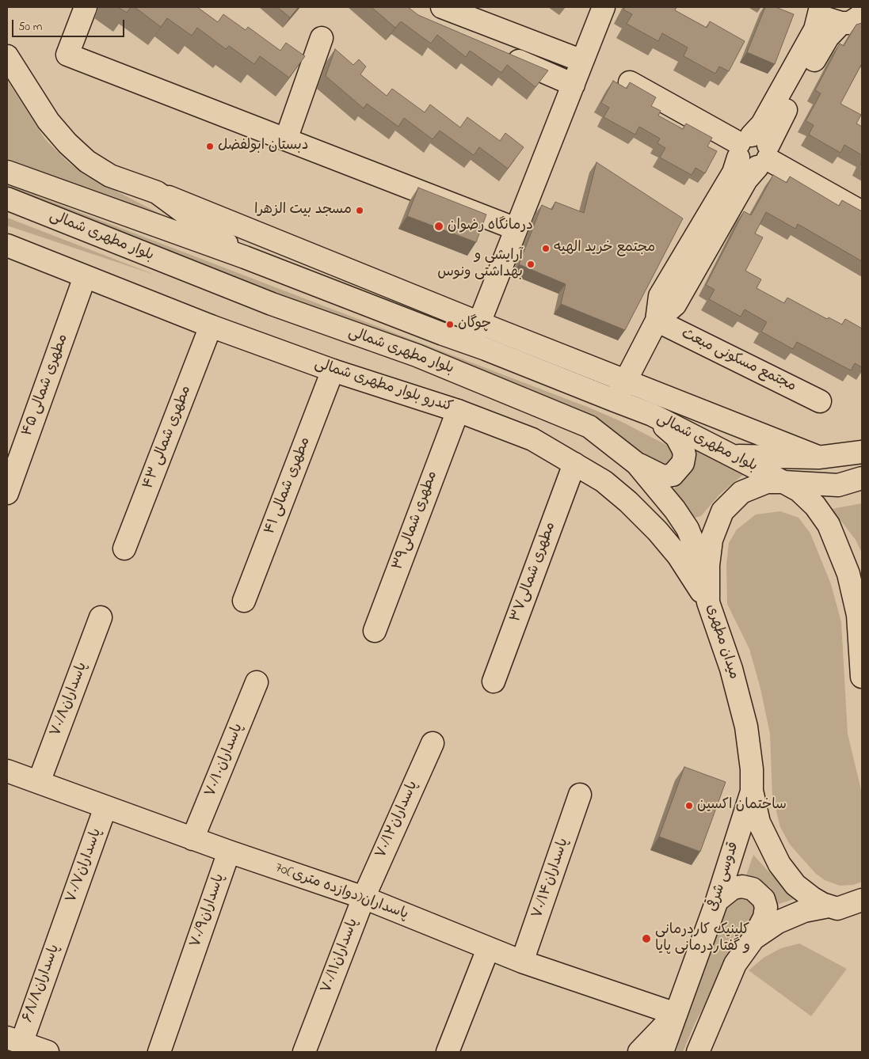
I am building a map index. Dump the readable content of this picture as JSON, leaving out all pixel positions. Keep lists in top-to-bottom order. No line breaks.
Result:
{"streets":{"street":["بلوار مطهری شمالی","مجتمع مسکونی مبعث","مطهرى شمالى ۴۵","کندرو بلوار مطهری شمالی","مطهرى شمالى ۴۳","۴۱ مطهرى شمالى","مطهرى شمالى۳۹","مطهرى شمالى۳۷","میدان مطهری","پاسداران۷۰/۸","پاسداران۷۰/۱۰","پاسداران۷۰/۱۲","پاسداران۷۰/۷","قدوسی شرقی","پاسداران۷۰/۱۴","70پاسداران(دوازده متری)","پاسداران۷۰/۹","پاسداران۷۰/۱۱","پاسداران۶۸/۸"]},"crossings":[["بلوار مطهری شمالی","کندرو بلوار مطهری شمالی"],["بلوار مطهری شمالی","میدان مطهری"],["مطهرى شمالى ۴۵","کندرو بلوار مطهری شمالی"],["کندرو بلوار مطهری شمالی","مطهرى شمالى ۴۳"],["کندرو بلوار مطهری شمالی","۴۱ مطهرى شمالى"],["کندرو بلوار مطهری شمالی","مطهرى شمالى۳۹"],["کندرو بلوار مطهری شمالی","مطهرى شمالى۳۷"],["کندرو بلوار مطهری شمالی","میدان مطهری"],["میدان مطهری","قدوسی شرقی"],["پاسداران۷۰/۸","70پاسداران(دوازده متری)"],["پاسداران۷۰/۱۰","70پاسداران(دوازده متری)"],["پاسداران۷۰/۱۲","70پاسداران(دوازده متری)"],["پاسداران۷۰/۱۲","پاسداران۷۰/۱۱"],["پاسداران۷۰/۷","70پاسداران(دوازده متری)"],["پاسداران۷۰/۷","پاسداران۶۸/۸"],["قدوسی شرقی","70پاسداران(دوازده متری)"],["پاسداران۷۰/۱۴","70پاسداران(دوازده متری)"],["70پاسداران(دوازده متری)","پاسداران۷۰/۹"],["70پاسداران(دوازده متری)","پاسداران۷۰/۱۱"]],"places":["دبستان ابولفضل","مسجد بیت الزهرا","درمانگاه رضوان","مجتمع خرید الهیه","آرایشی و بهداشتی ونوس","چوگان","ساختمان اکسین","کلینیک کاردرمانی و گفتاردرمانی پایا"],"scale_bar":"50 m"}
